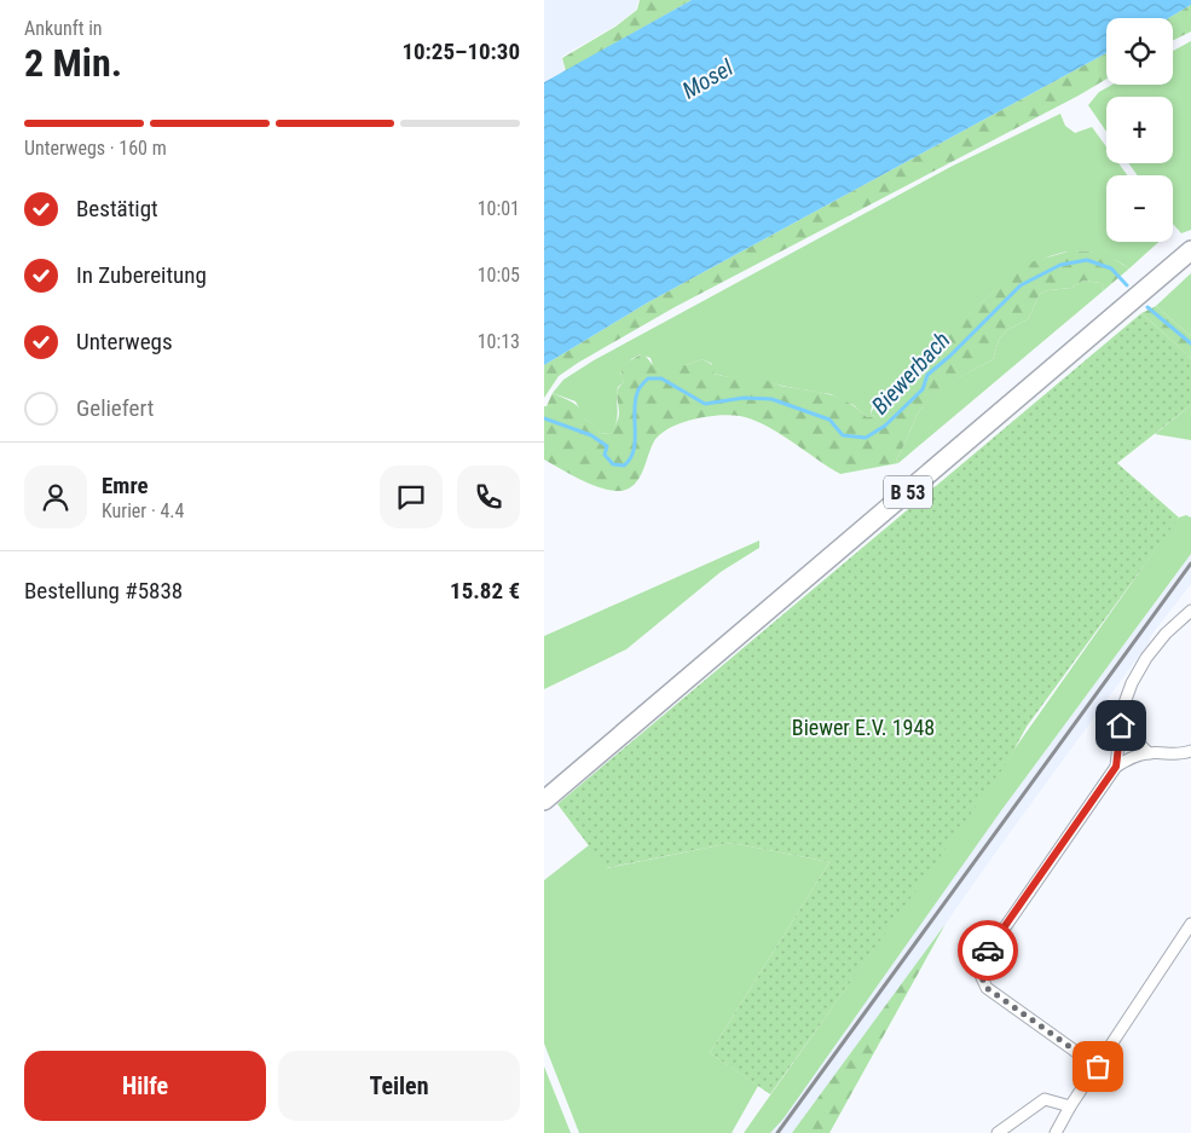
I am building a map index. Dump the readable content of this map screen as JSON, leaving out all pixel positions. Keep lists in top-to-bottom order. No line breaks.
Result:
{"streets":{"main road":["B 53"]},"water":["Mosel","Biewerbach"],"parks":["Biewer E.V. 1948"],"page":{"heading":["2 Min.","Ankunft in","10:25–10:30"],"panel":["Emre","Kurier · 4.4","Bestellung #5838","15.82 €"],"map_buttons":["+","−"],"bar":"Unterwegs · 160 m","list":[["Bestätigt","10:01"],["In Zubereitung","10:05"],["Unterwegs","10:13"],"Geliefert"],"buttons":["Hilfe","Teilen"]}}
